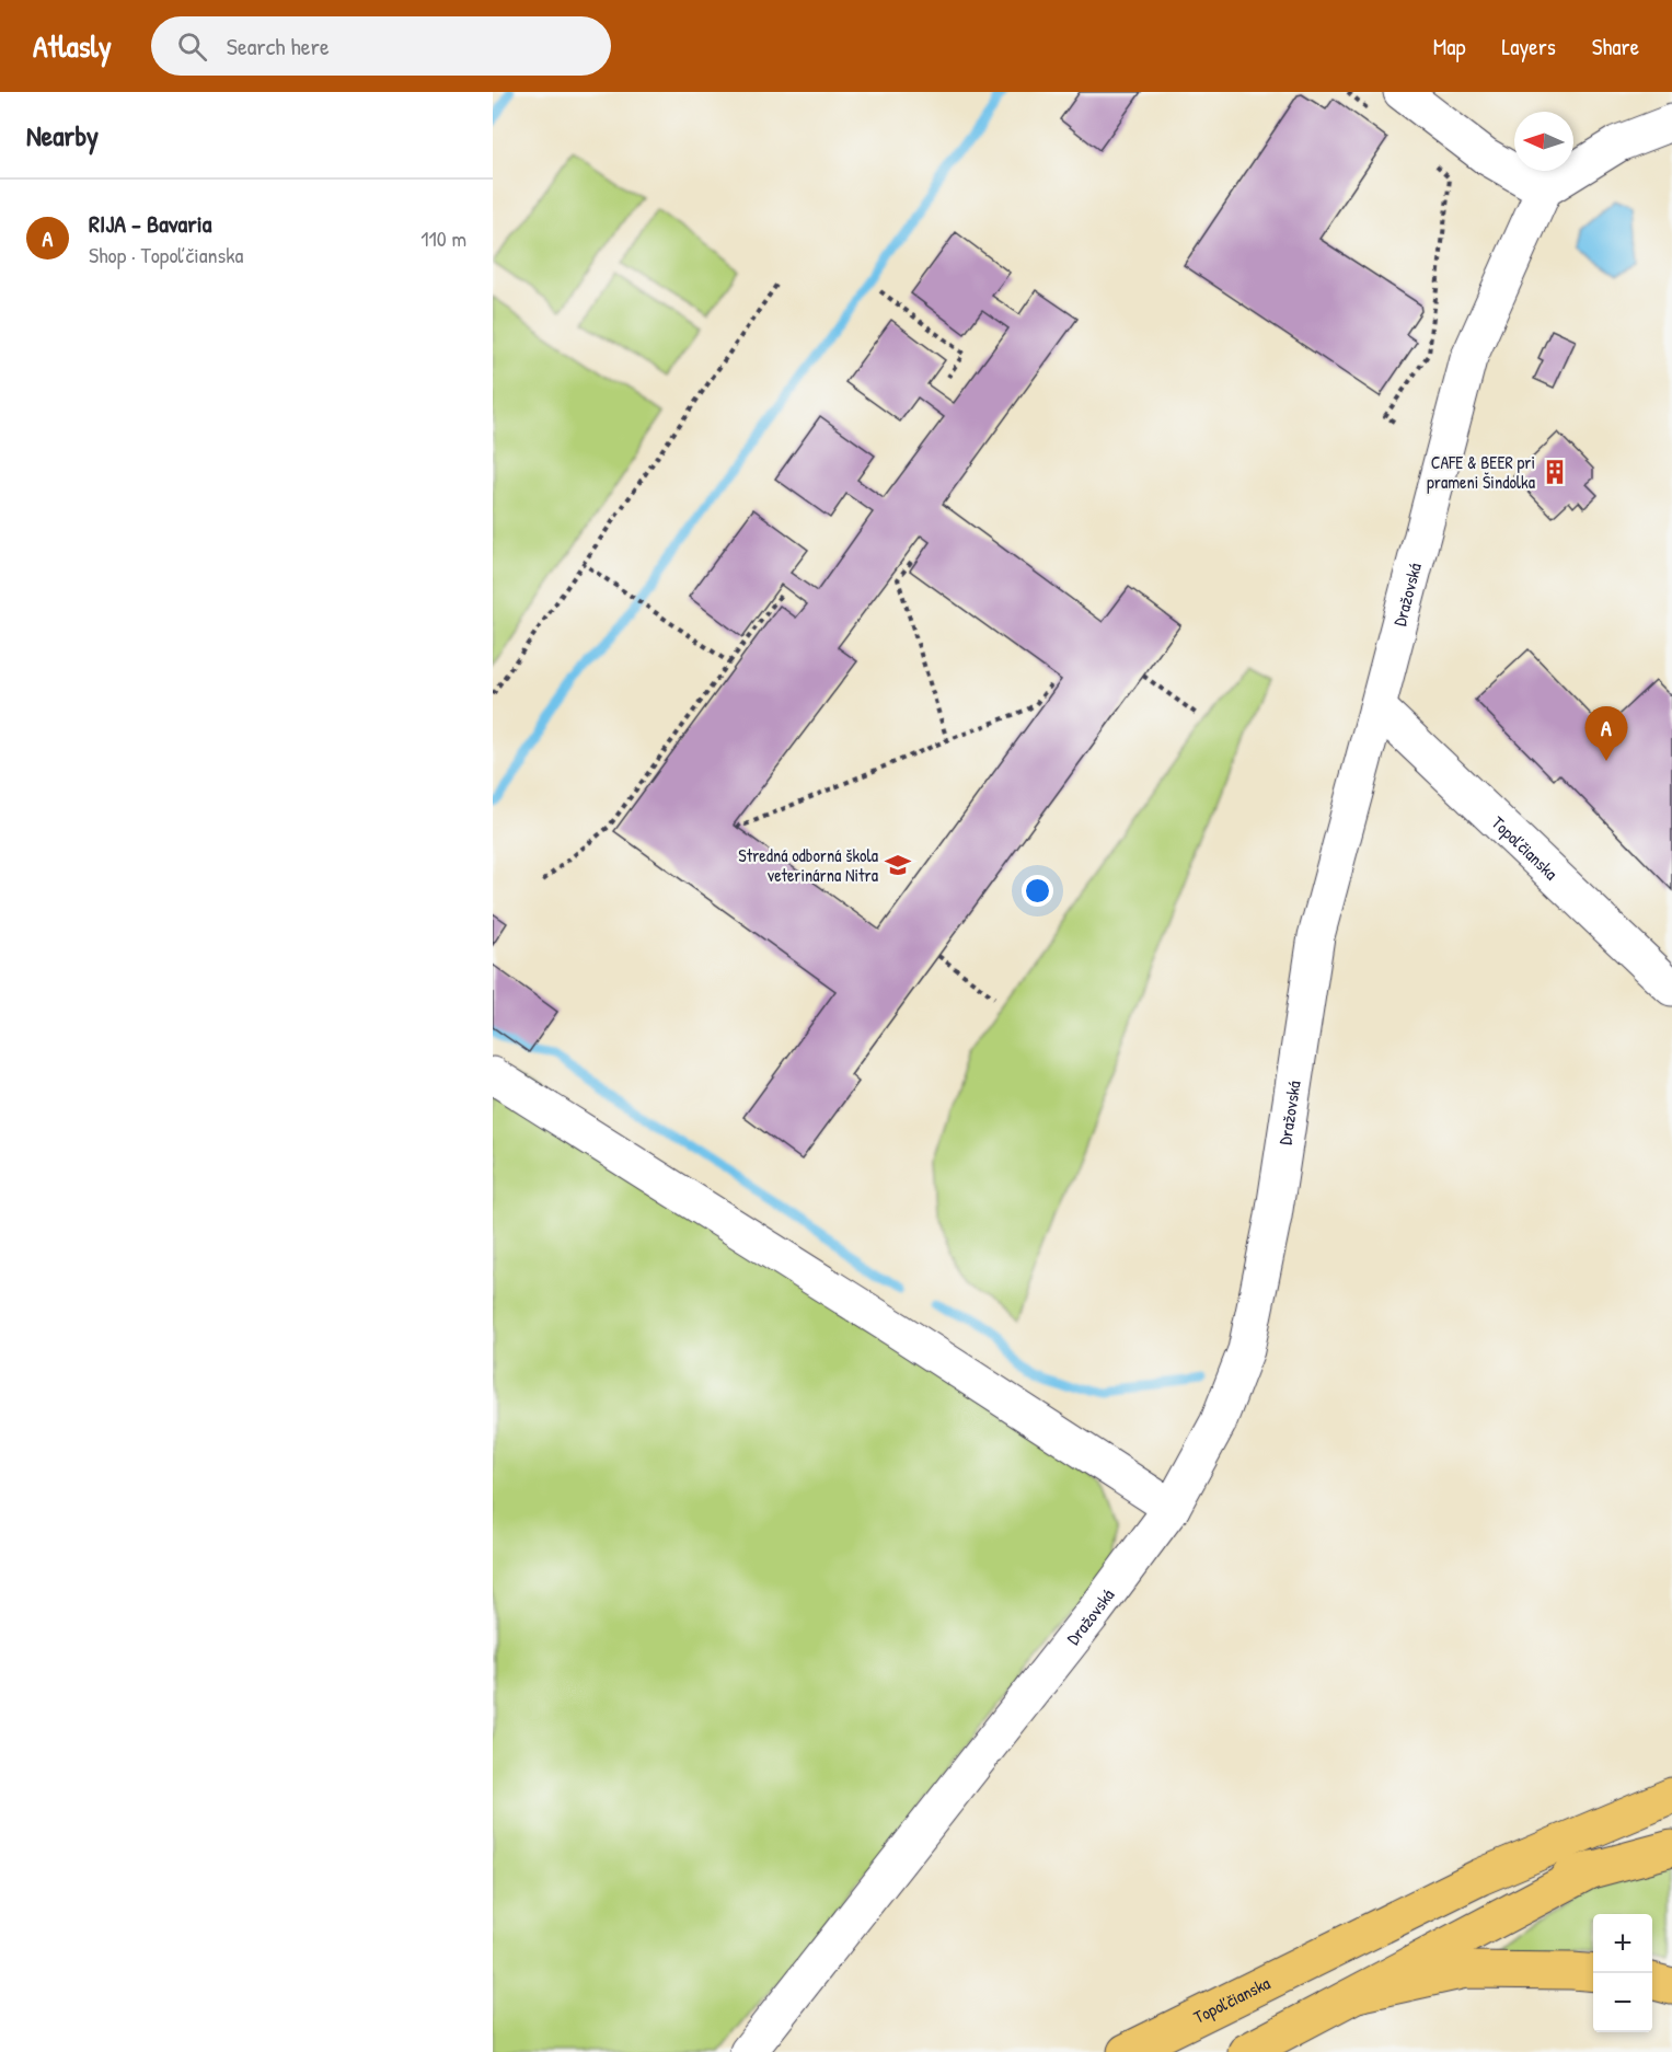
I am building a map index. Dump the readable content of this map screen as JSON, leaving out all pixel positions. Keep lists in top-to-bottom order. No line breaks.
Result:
{"streets":{"main road":["Topoľčianska"],"street":["Dražovská"]},"crossings":[["Dražovská","Topoľčianska"]],"places":{"building":["CAFE & BEER pri prameni Šindolka"],"school or university":["Stredná odborná škola veterinárna Nitra"]},"north":"left","page":{"header":"Atlasly","search":"Search here","nav":["Map","Layers","Share"],"heading":"Nearby","list":[{"mark":"A","name":"RIJA - Bavaria","note":"Shop · Topoľčianska","value":"110 m"}],"pins":"A","map_buttons":["+","−"]}}
